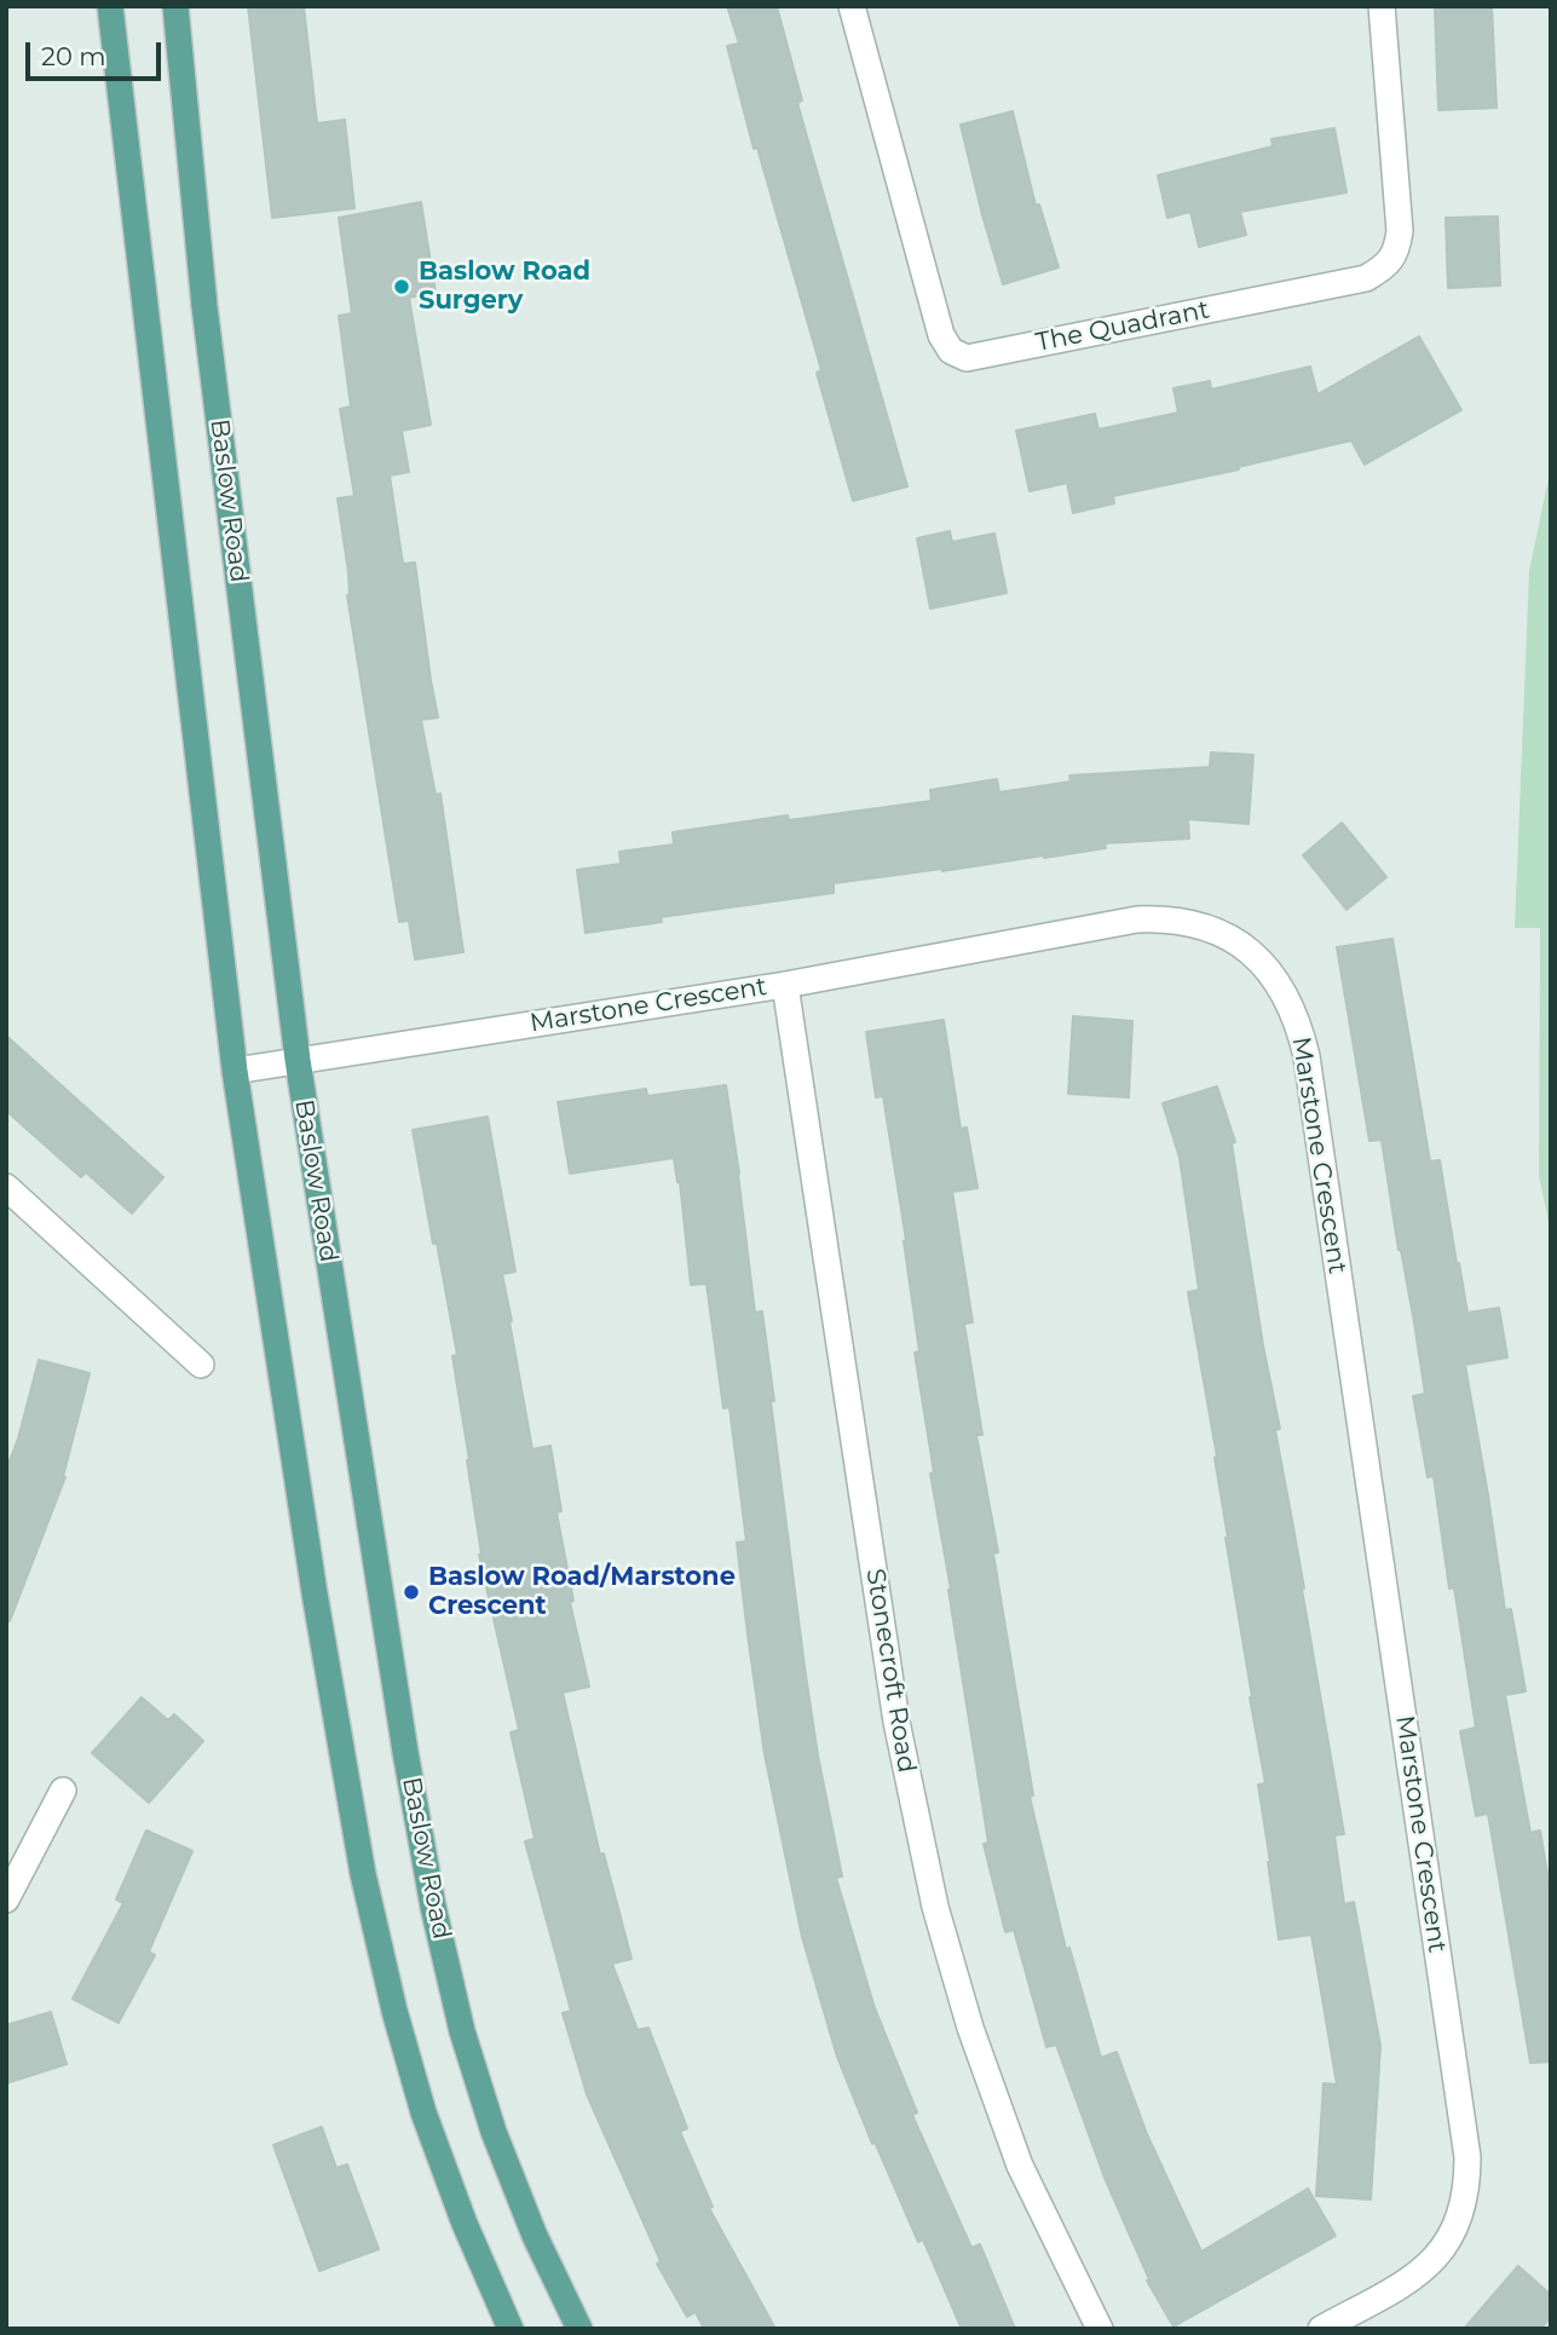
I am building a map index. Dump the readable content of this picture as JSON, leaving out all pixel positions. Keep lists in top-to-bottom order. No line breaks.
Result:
{"streets":{"main road":["Baslow Road"],"street":["The Quadrant","Marstone Crescent","Stonecroft Road"]},"crossings":[["Baslow Road","Marstone Crescent"],["Marstone Crescent","Stonecroft Road"]],"places":["Baslow Road Surgery","Baslow Road/Marstone Crescent"],"scale_bar":"20 m"}
